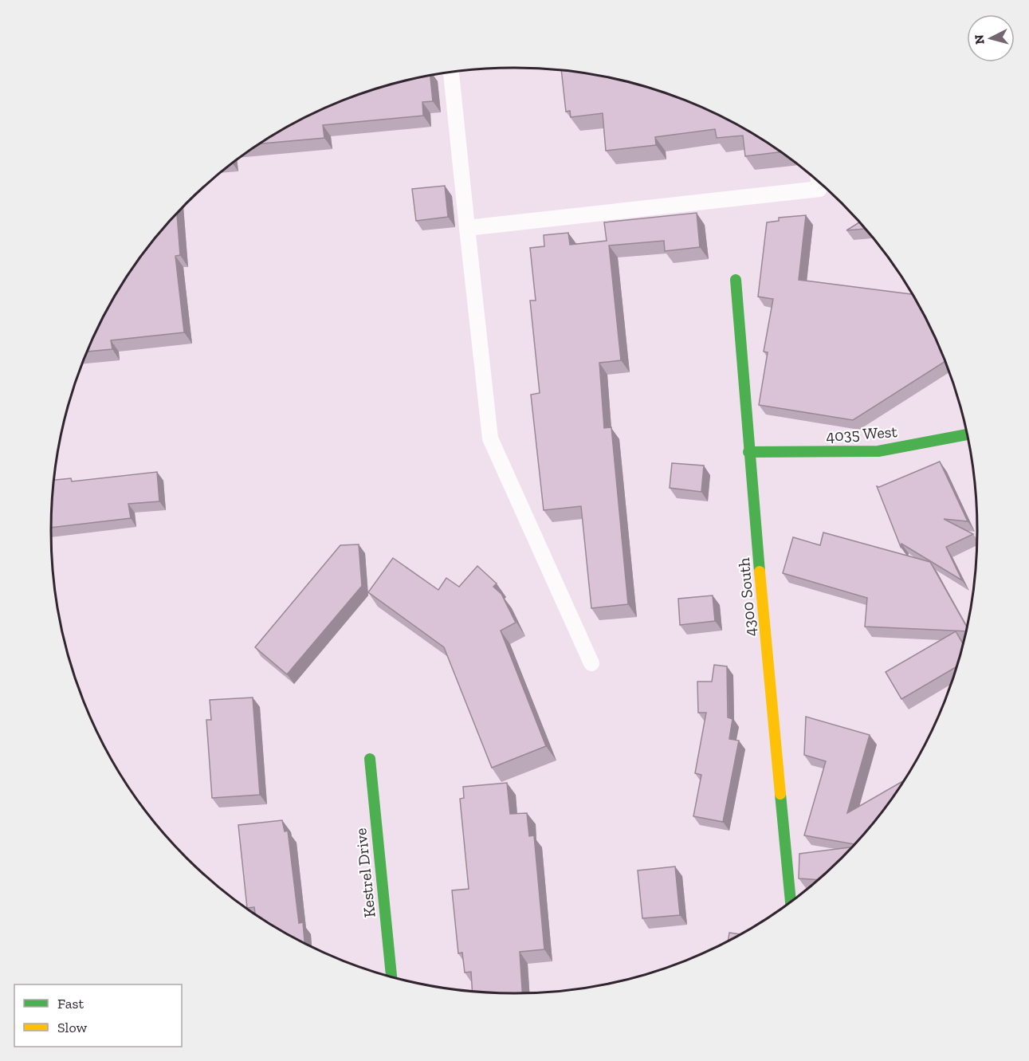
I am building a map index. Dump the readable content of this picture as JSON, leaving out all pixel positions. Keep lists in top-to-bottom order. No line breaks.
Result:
{"streets":{"street":["4035 West","4300 South","Kestrel Drive"]},"crossings":[["4035 West","4300 South"]],"legend":["Fast","Slow"],"north":"left"}
